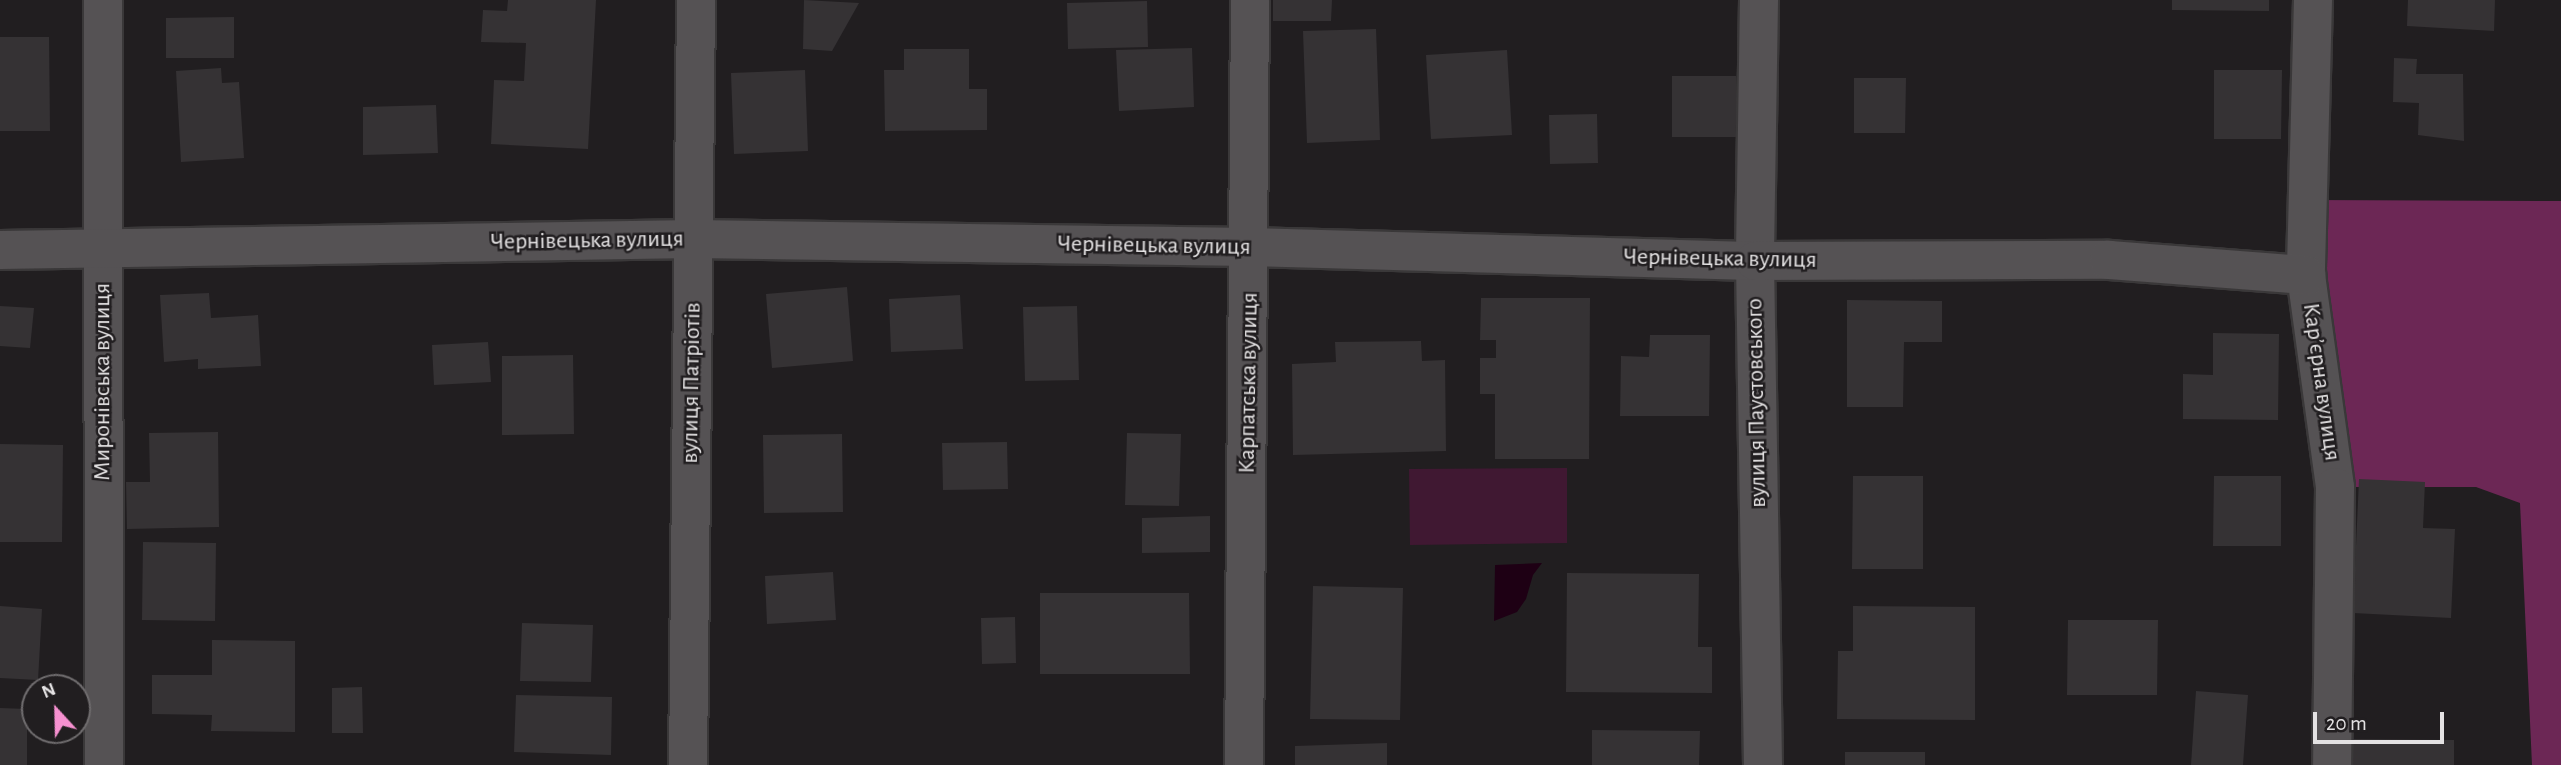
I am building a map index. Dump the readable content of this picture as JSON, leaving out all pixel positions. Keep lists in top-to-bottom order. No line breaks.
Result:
{"streets":{"street":["Чернівецька вулиця","Миронівська вулиця","Карʼєрна вулиця","вулиця Патріотів","Карпатська вулиця","вулиця Паустовського"]},"crossings":[["Чернівецька вулиця","Миронівська вулиця"],["Чернівецька вулиця","Карʼєрна вулиця"],["Чернівецька вулиця","вулиця Патріотів"],["Чернівецька вулиця","Карпатська вулиця"],["Чернівецька вулиця","вулиця Паустовського"]],"scale_bar":"20 m","north":"top"}
